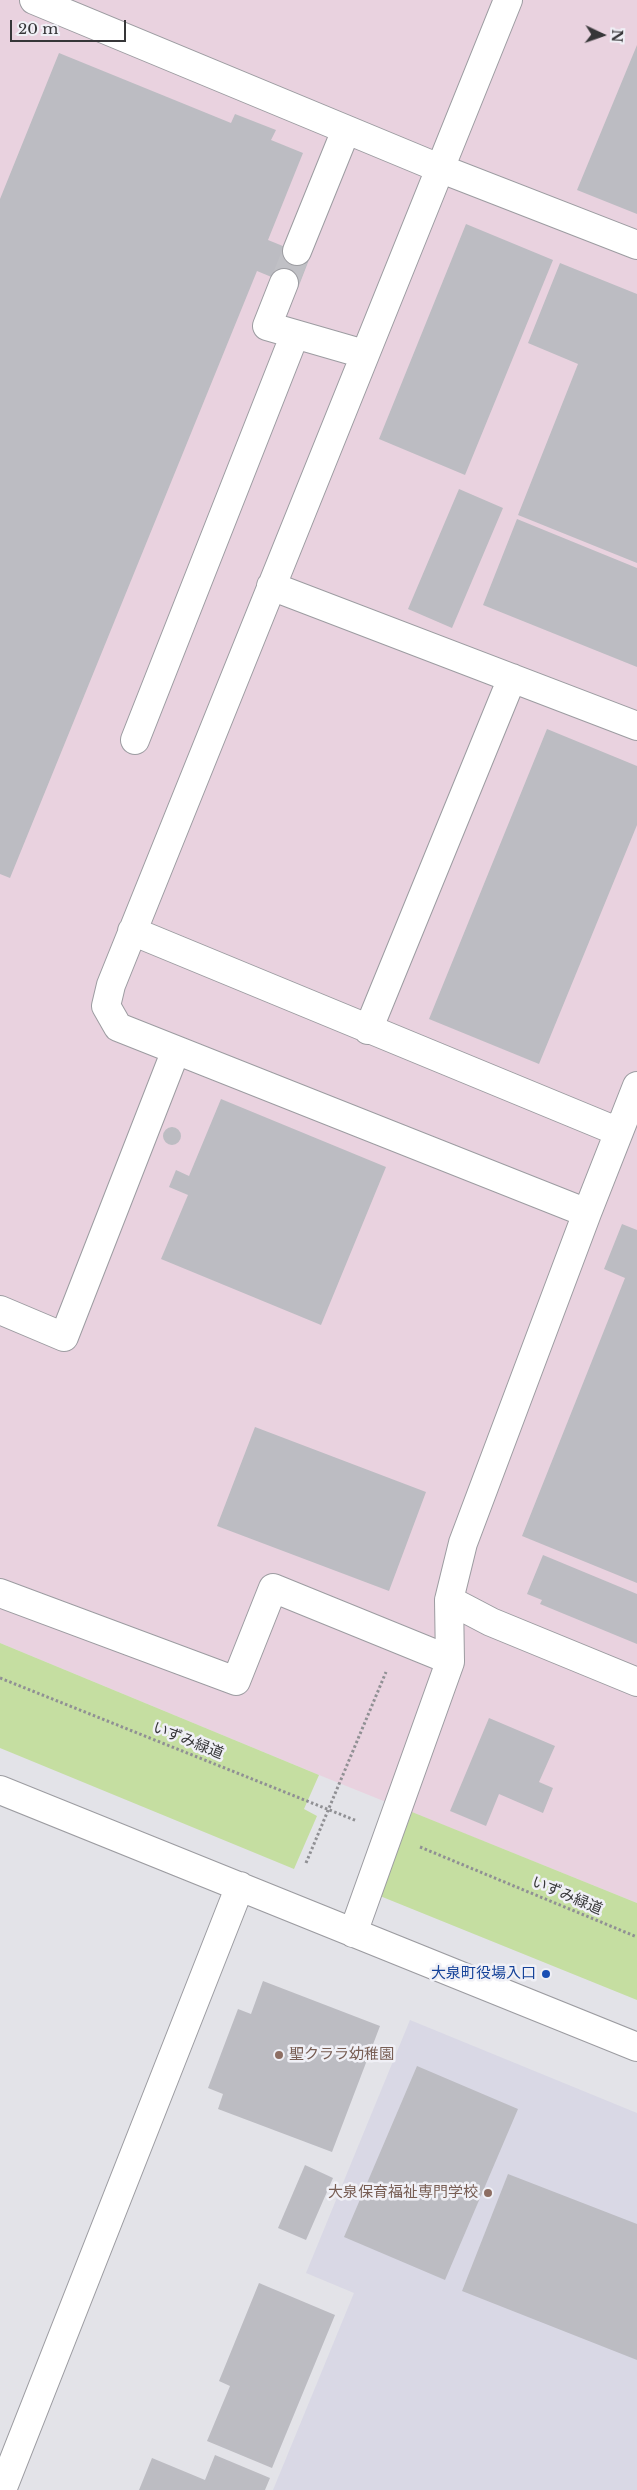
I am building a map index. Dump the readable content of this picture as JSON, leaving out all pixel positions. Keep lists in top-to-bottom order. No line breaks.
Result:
{"streets":{"path":["いずみ緑道"]},"places":["大泉町役場入口","聖クララ幼稚園","大泉保育福祉専門学校"],"scale_bar":"20 m","north":"right"}
